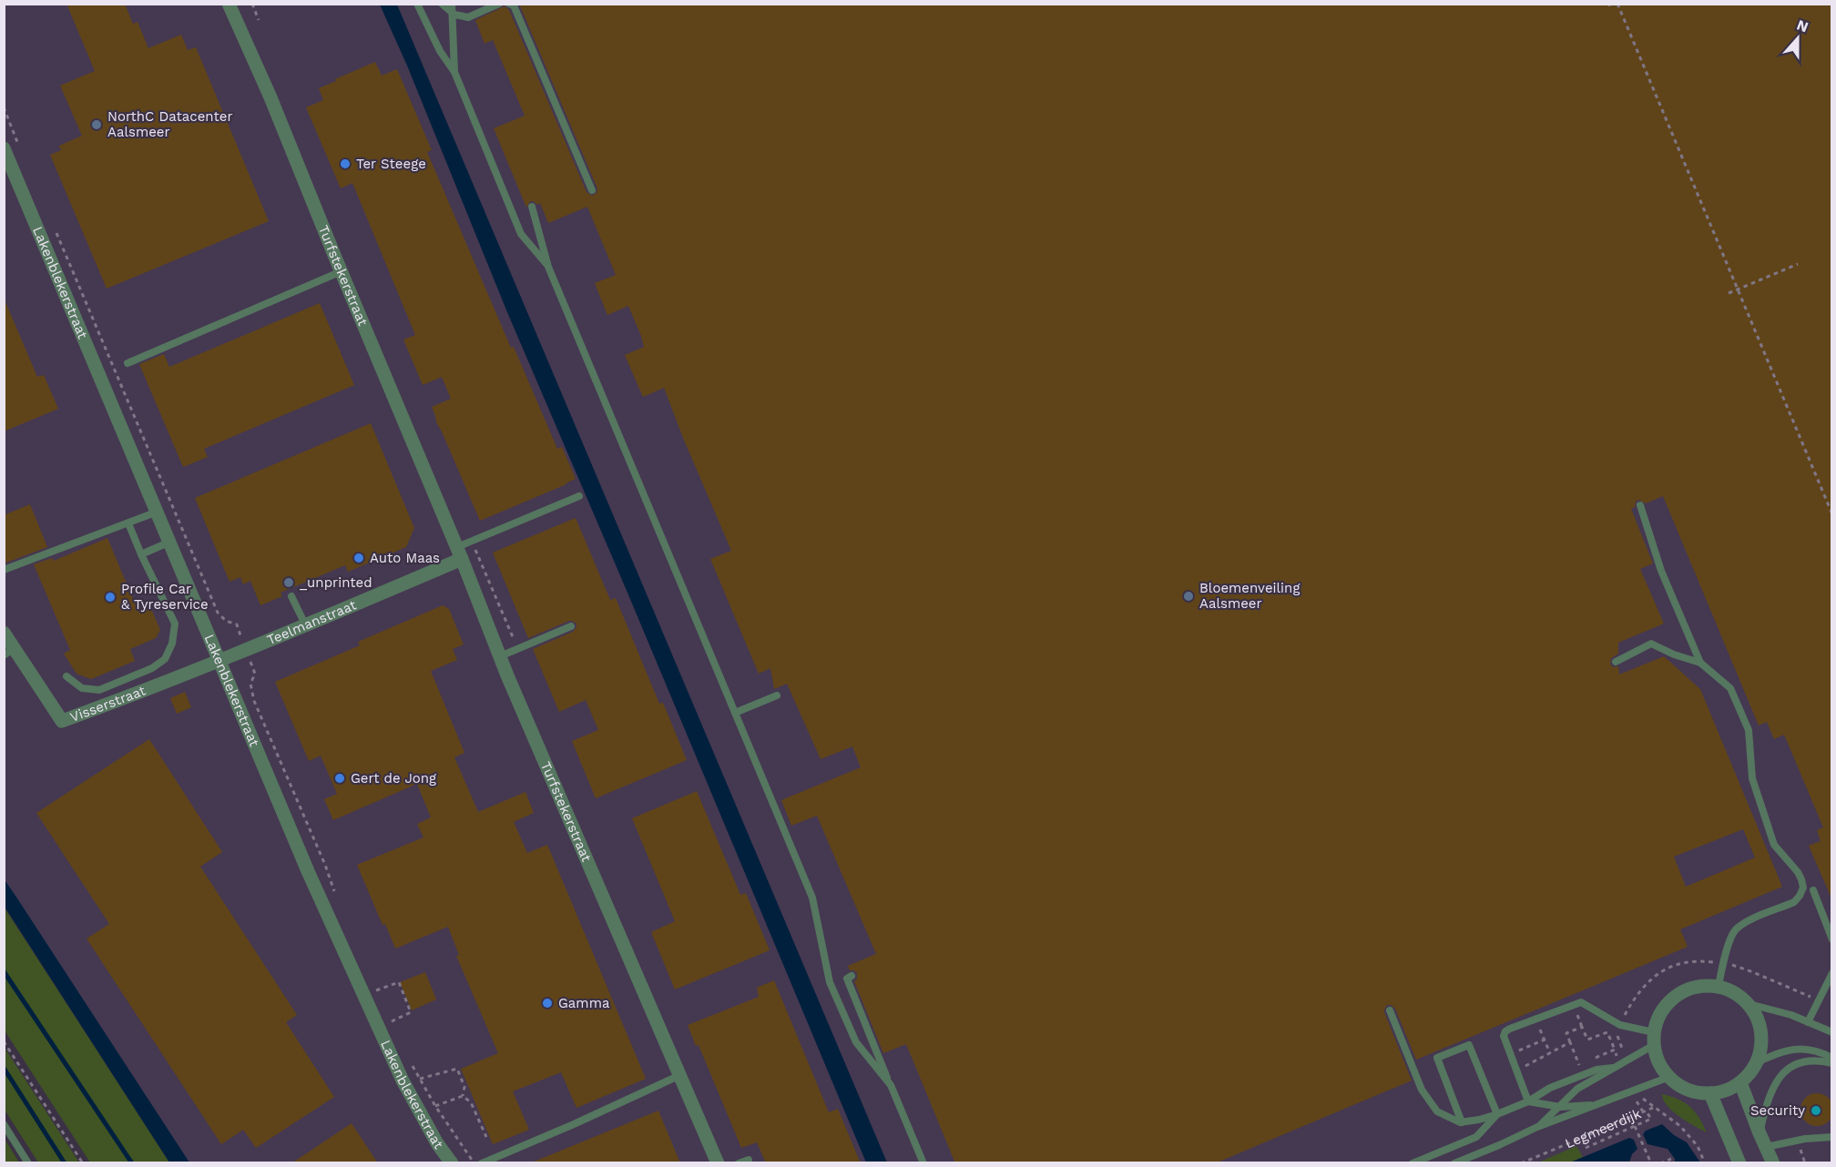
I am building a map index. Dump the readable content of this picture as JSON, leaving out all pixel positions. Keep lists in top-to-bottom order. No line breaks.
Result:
{"streets":{"street":["Turfstekerstraat","Lakenblekerstraat","Teelmanstraat","Visserstraat"],"path":["Legmeerdijk"]},"crossings":[["Turfstekerstraat","Teelmanstraat"],["Lakenblekerstraat","Teelmanstraat"],["Lakenblekerstraat","Visserstraat"],["Teelmanstraat","Visserstraat"]],"places":["NorthC Datacenter Aalsmeer","Ter Steege","Auto Maas","_unprinted","Bloemenveiling Aalsmeer","Profile Car & Tyreservice","Gert de Jong","Gamma","Security"],"north":"top"}
